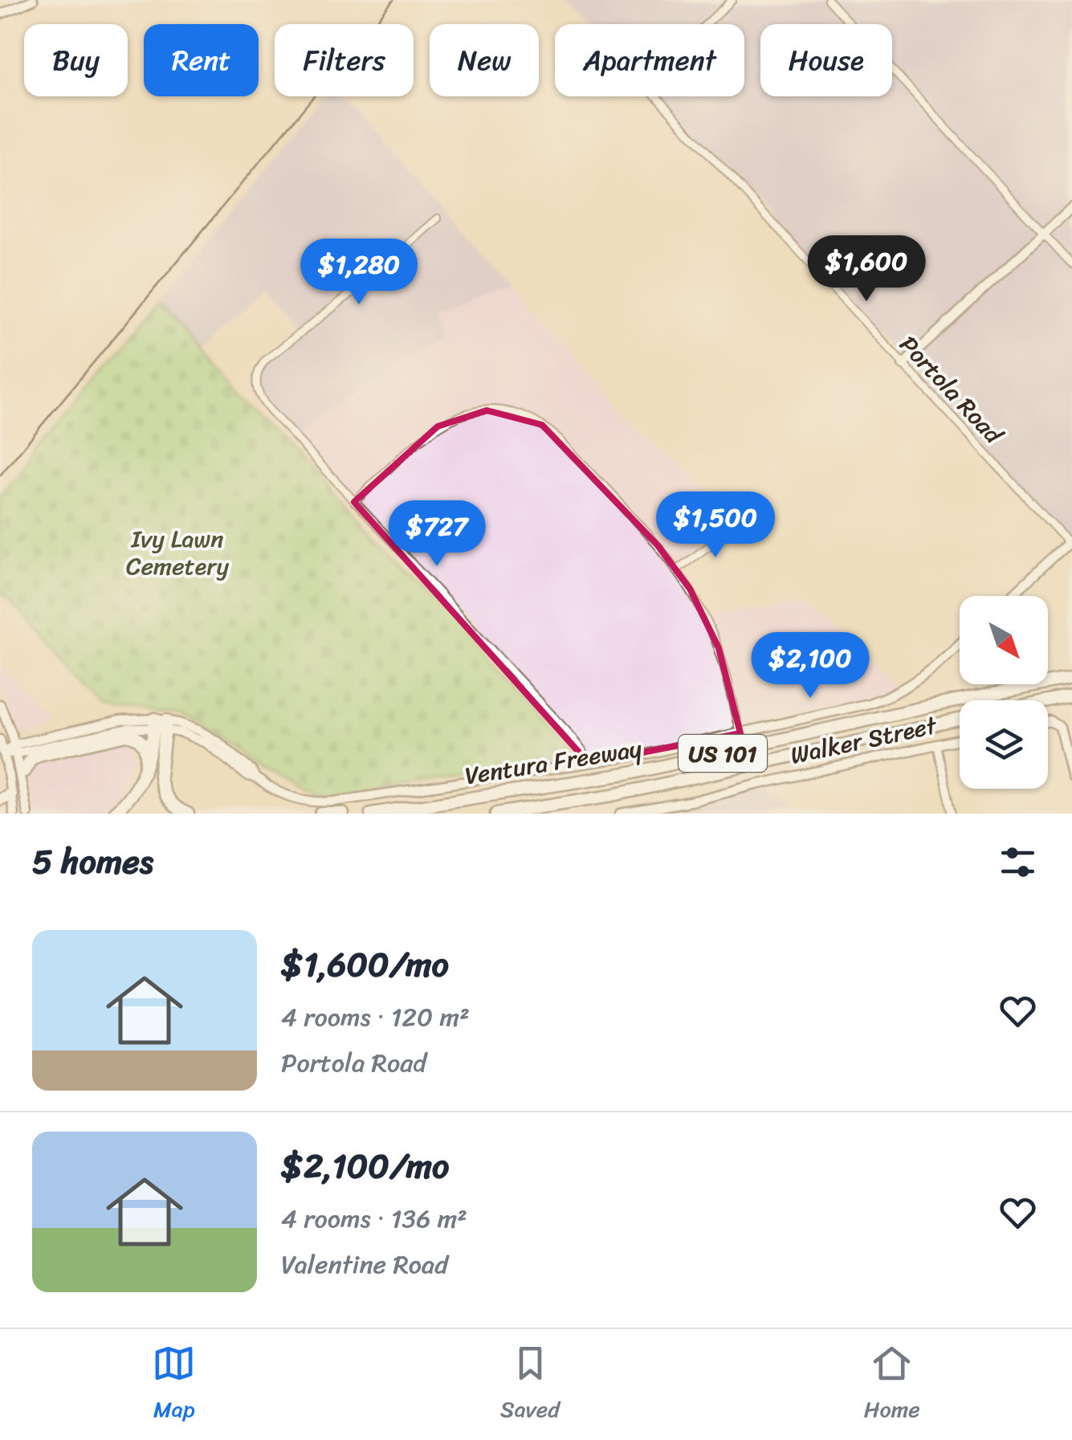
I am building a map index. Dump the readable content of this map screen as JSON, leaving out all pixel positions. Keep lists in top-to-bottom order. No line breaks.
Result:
{"streets":{"highway":["US 101","Ventura Freeway"],"street":["Portola Road","Walker Street"]},"parks":["Ivy Lawn Cemetery"],"north":"bottom right","page":{"chip":["Buy","Rent","Filters","New","Apartment","House"],"price":["$1,600","$1,280","$1,500","$727","$2,100"],"heading":"5 homes","list":[{"name":"$1,600/mo","note":"4 rooms · 120 m² · Portola Road"},{"name":"$2,100/mo","note":"4 rooms · 136 m² · Valentine Road"}],"tabs":["Map","Saved","Home"]}}
